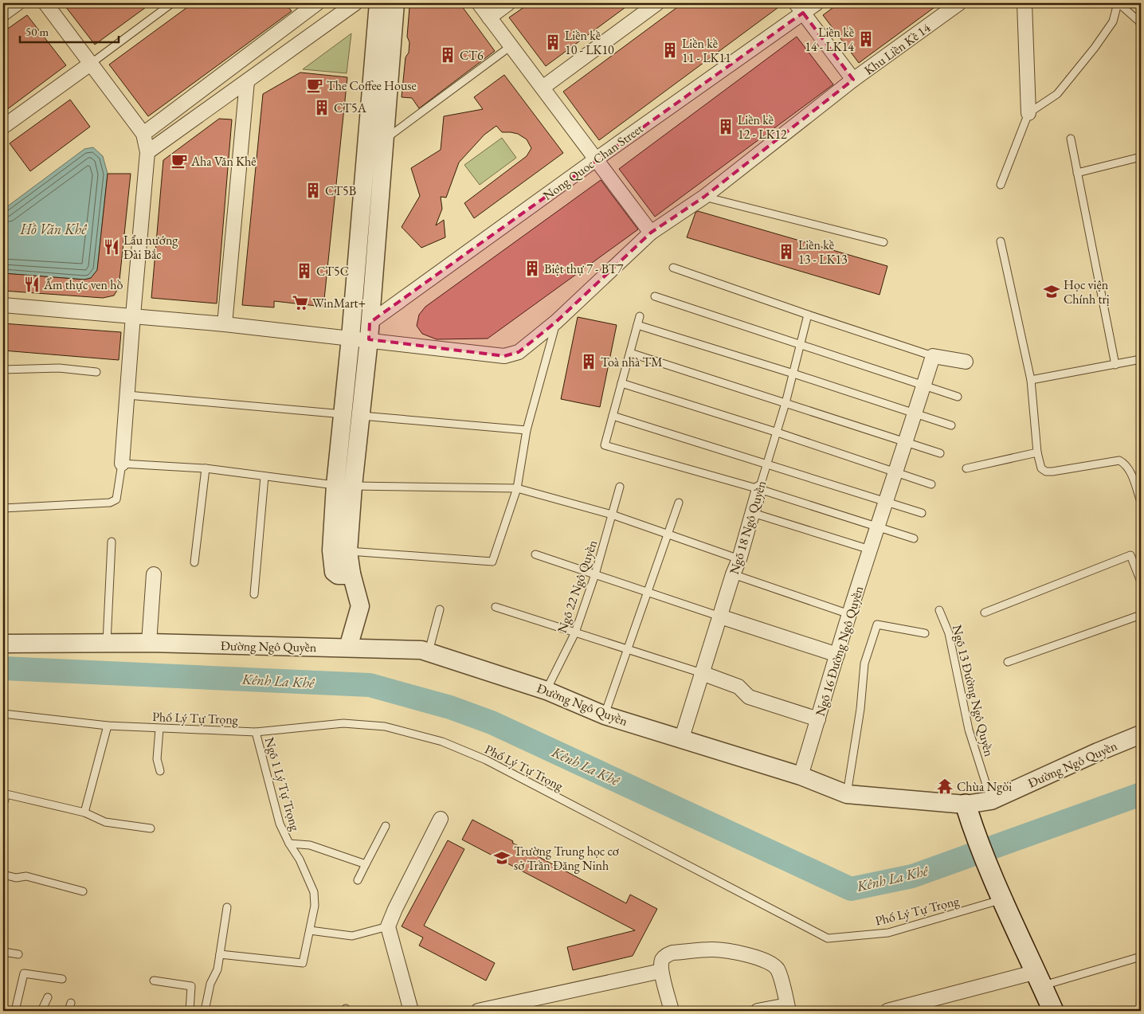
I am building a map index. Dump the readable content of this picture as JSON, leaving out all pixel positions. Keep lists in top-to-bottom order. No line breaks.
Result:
{"streets":{"street":["Khu Liền Kề 14","Nong Quoc Chan Street","Ngõ 18 Ngô Quyền","Đường Ngô Quyền","Ngõ 16 Đường Ngô Quyền"],"lane":["Ngõ 22 Ngô Quyền","Ngõ 13 Đường Ngô Quyền","Phố Lý Tự Trọng","Ngõ 1 Lý Tự Trọng"]},"crossings":[["Khu Liền Kề 14","Nong Quoc Chan Street"],["Ngõ 18 Ngô Quyền","Đường Ngô Quyền"],["Ngõ 22 Ngô Quyền","Đường Ngô Quyền"],["Đường Ngô Quyền","Ngõ 16 Đường Ngô Quyền"],["Đường Ngô Quyền","Ngõ 13 Đường Ngô Quyền"],["Phố Lý Tự Trọng","Ngõ 1 Lý Tự Trọng"]],"water":["Hồ Văn Khê","Kênh La Khê"],"places":{"building":["Liền kề 14 - LK14","Liền kề 10 - LK10","Liền kề 11 - LK11","CT6","CT5A","Liền kề 12 - LK12","CT5B","Liền kề 13 - LK13","Biệt thự 7 - BT7","CT5C","Toà nhà TM"],"cafe":["The Coffee House","Aha Văn Khê"],"restaurant":["Lẩu nướng Đài Bắc","Ẩm thực ven hồ"],"school or university":["Học viện Chính trị","Trường Trung học cơ sở Trần Đăng Ninh"],"supermarket":["WinMart+"],"temple":["Chùa Ngòi"]},"scale_bar":"50 m"}
